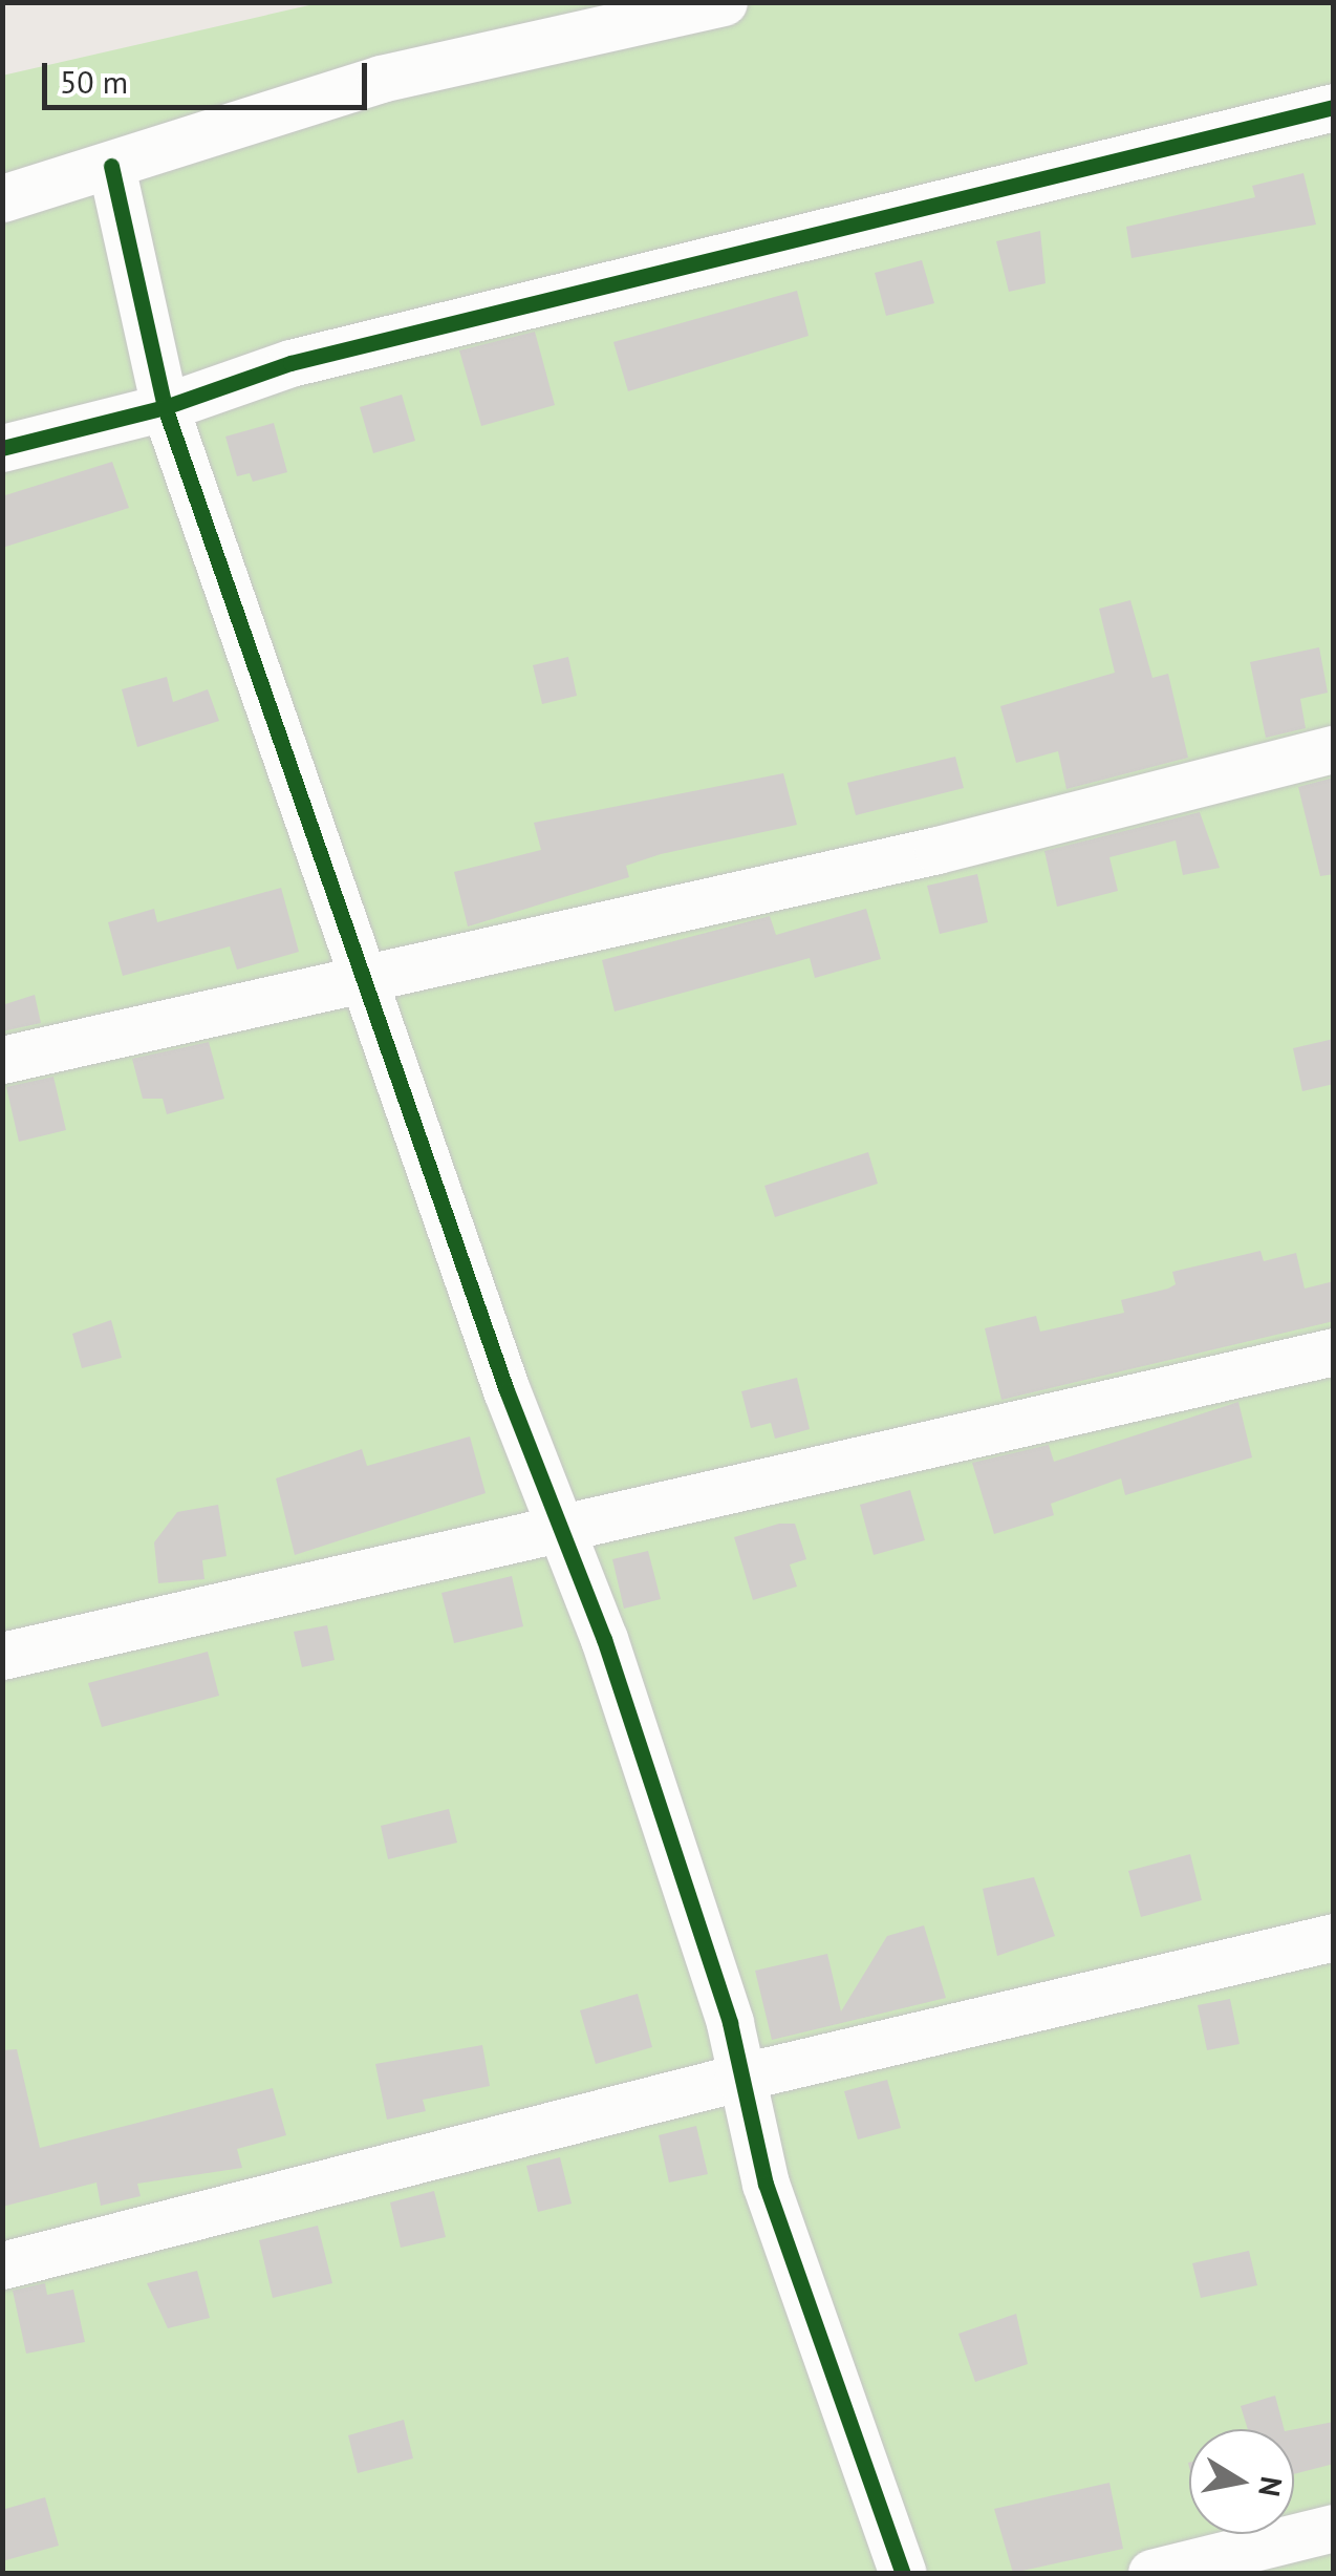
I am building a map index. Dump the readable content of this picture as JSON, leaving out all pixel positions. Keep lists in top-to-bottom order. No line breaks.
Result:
{"scale_bar":"50 m","north":"right"}
